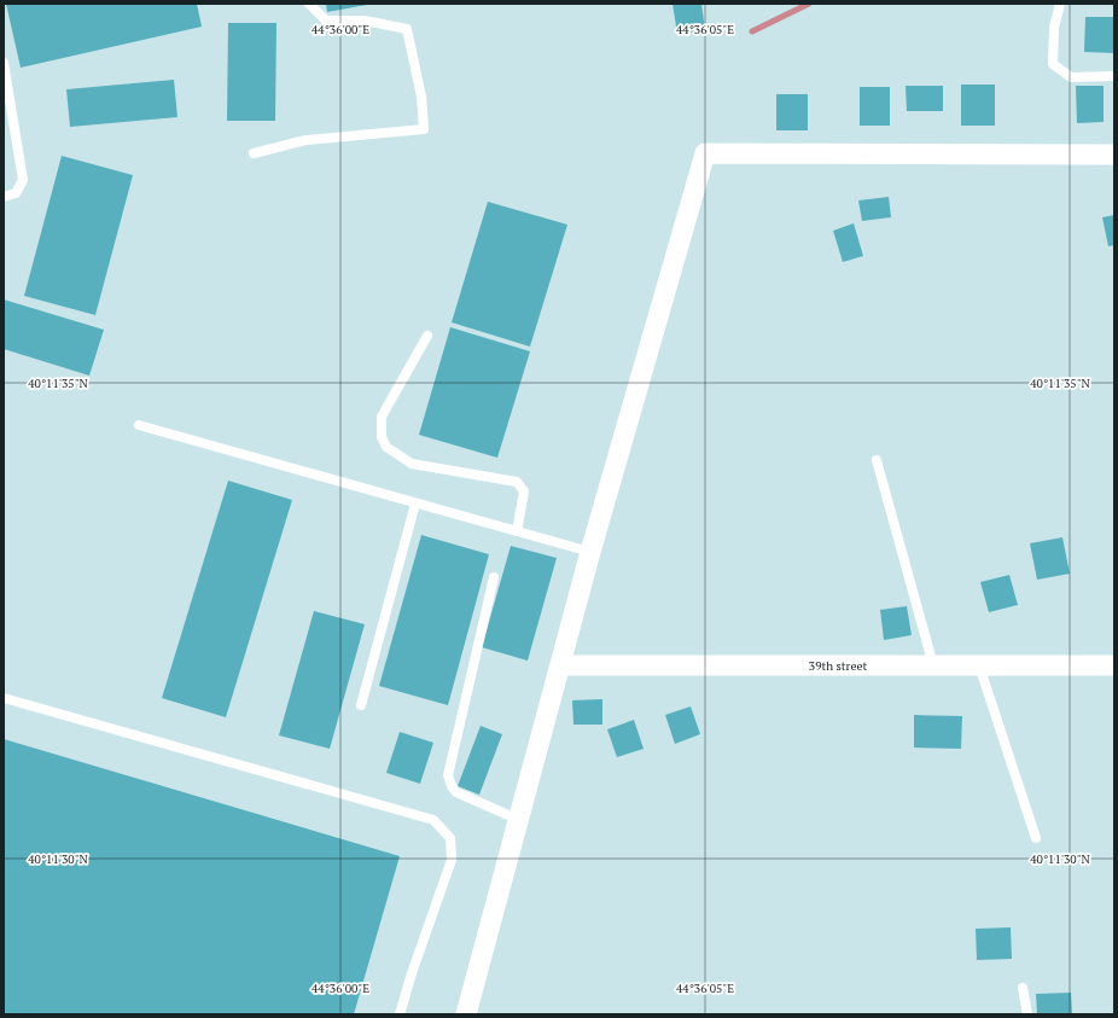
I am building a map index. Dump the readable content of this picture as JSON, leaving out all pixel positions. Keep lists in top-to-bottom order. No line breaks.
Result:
{"streets":{"street":["39th street"]},"coordinates":["44°36'00\"E","44°36'05\"E","40°11'35\"N","40°11'30\"N"]}
